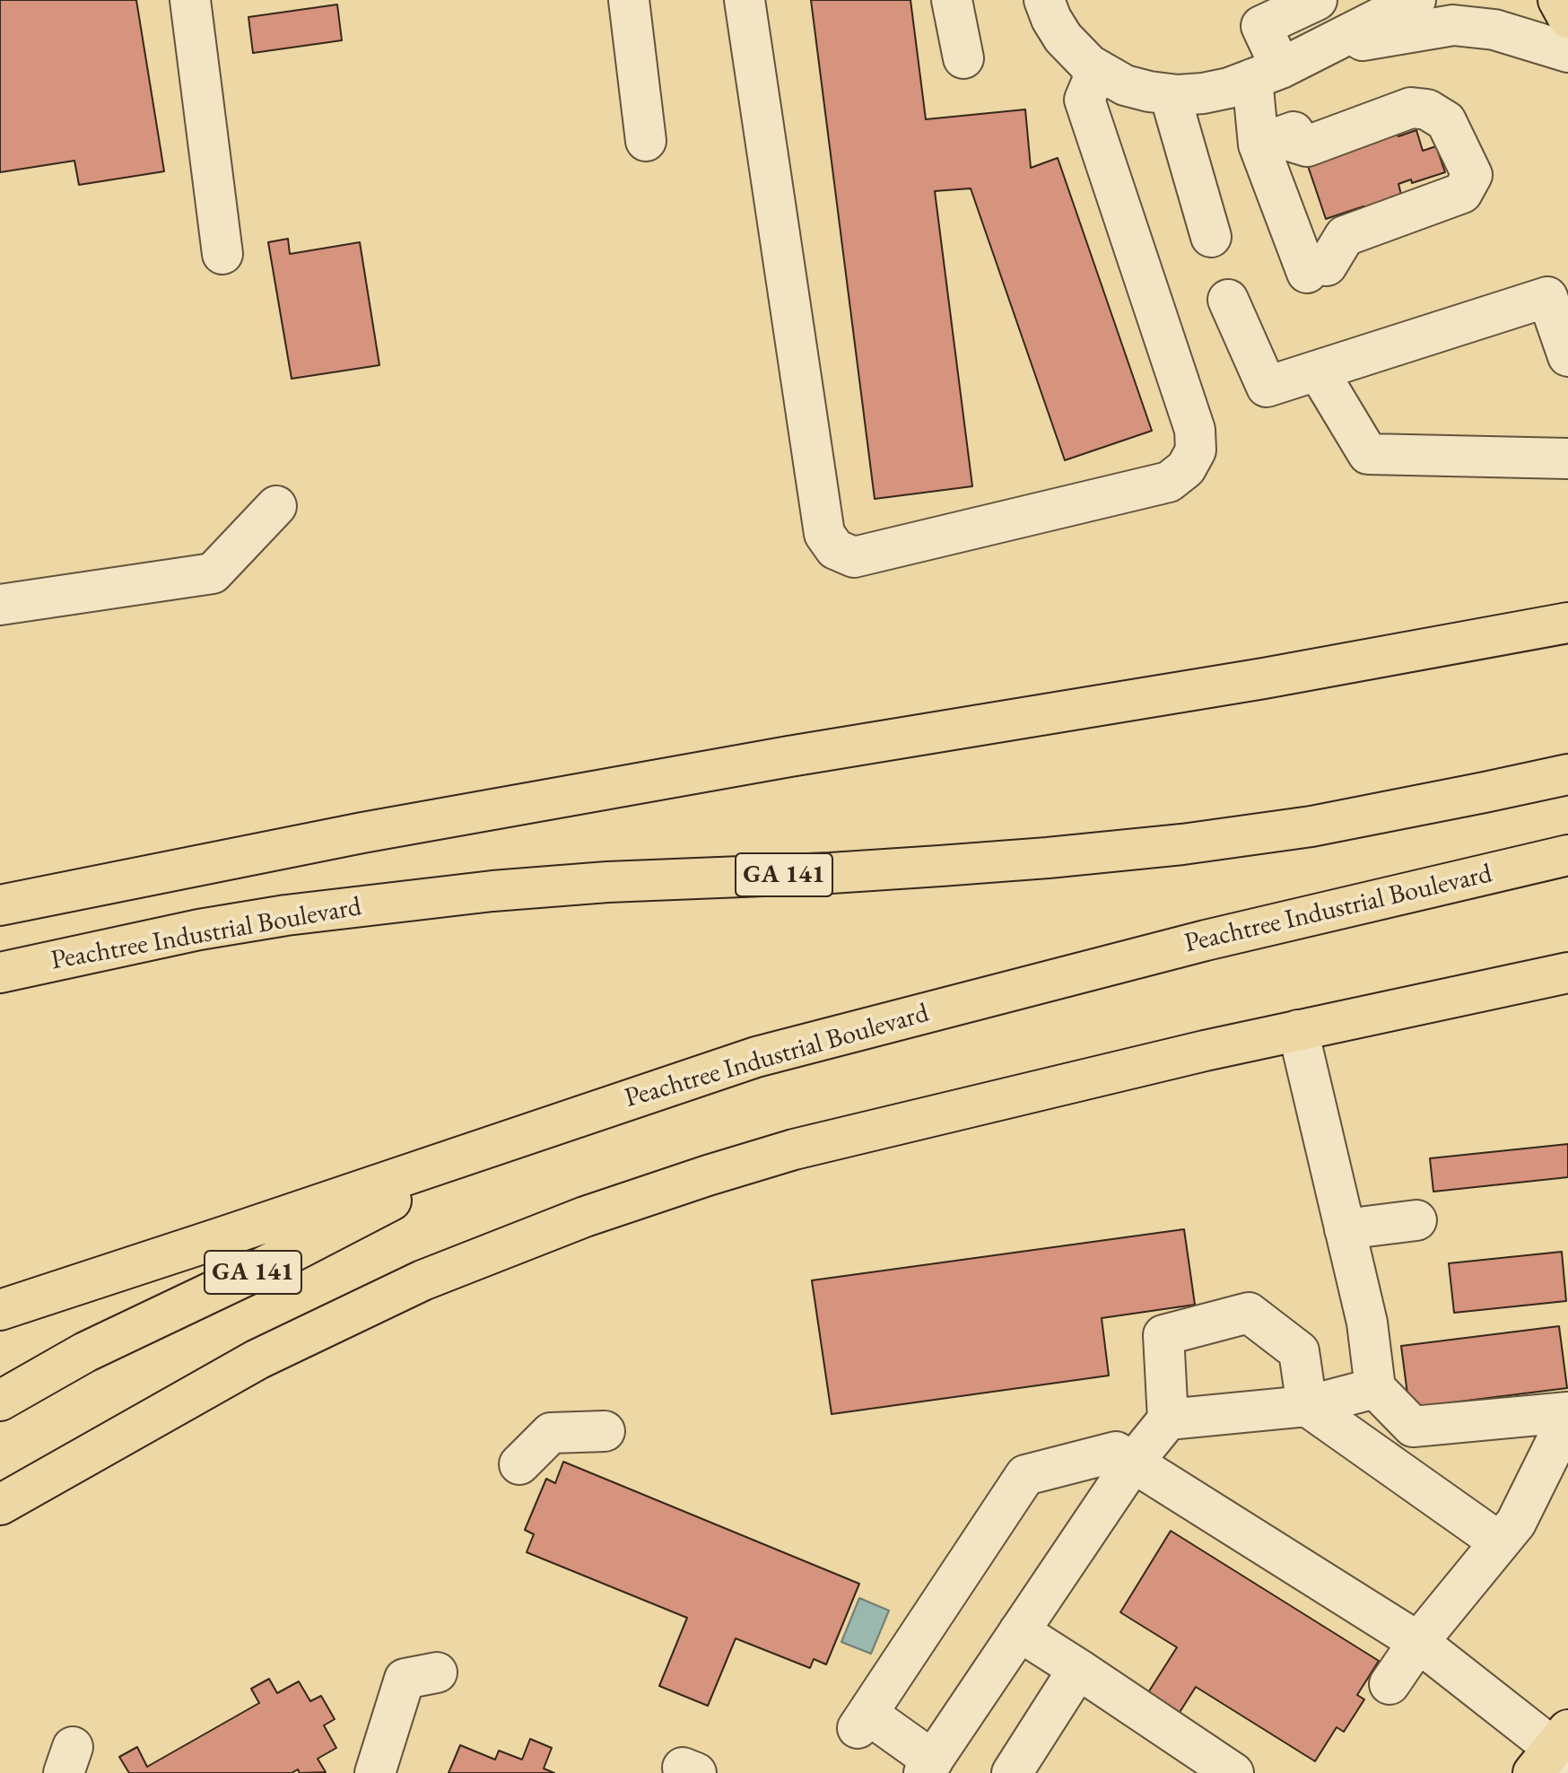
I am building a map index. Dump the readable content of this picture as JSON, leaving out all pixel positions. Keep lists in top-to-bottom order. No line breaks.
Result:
{"streets":{"main road":["GA 141","Peachtree Industrial Boulevard"]},"crossings":[["GA 141","Peachtree Industrial Boulevard"]]}
